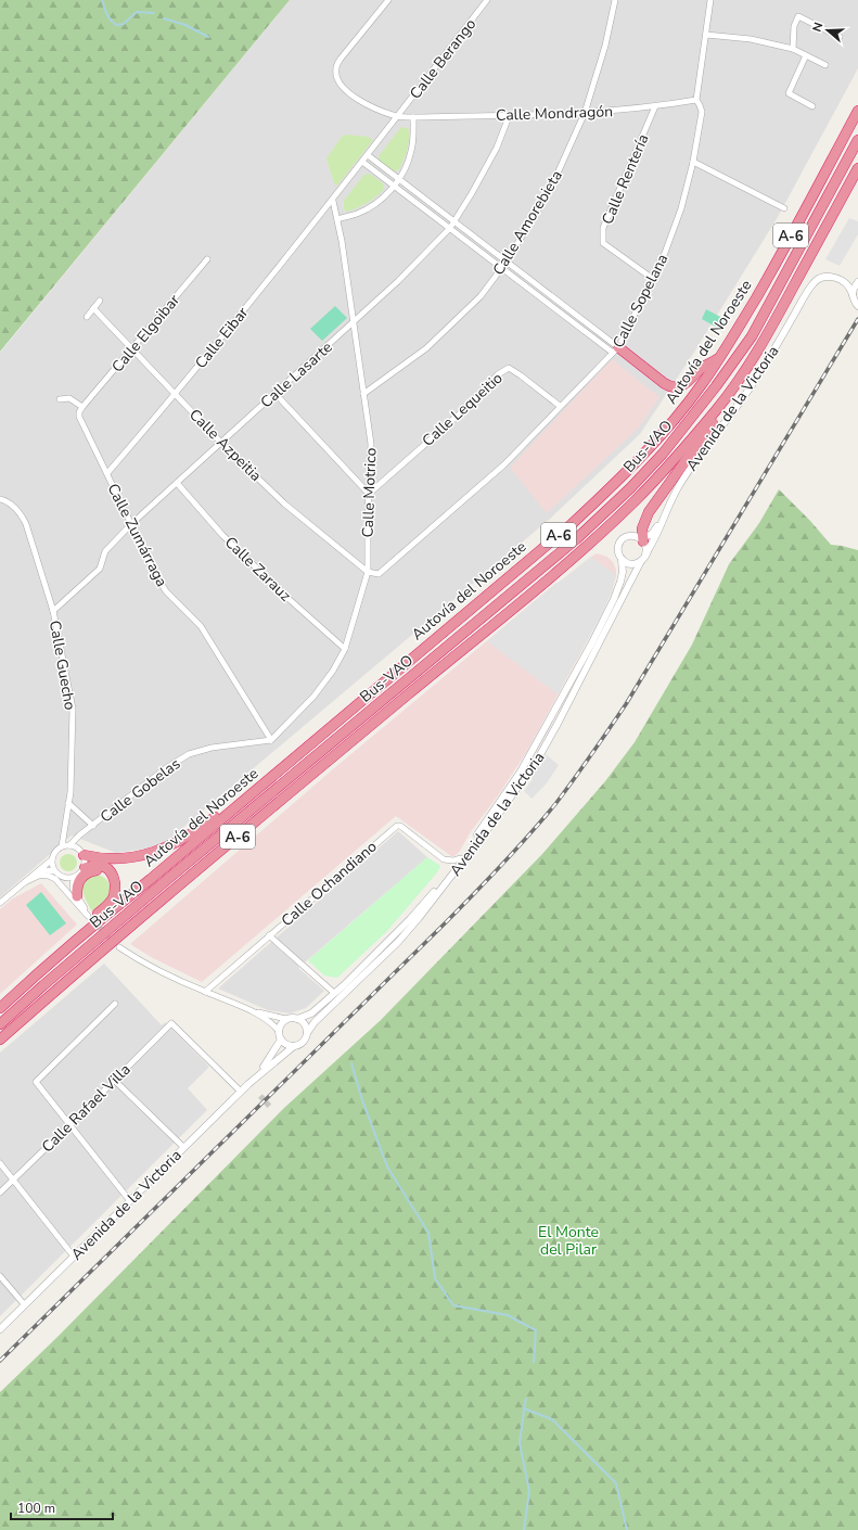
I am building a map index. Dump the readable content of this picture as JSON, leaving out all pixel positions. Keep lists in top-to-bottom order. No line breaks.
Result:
{"streets":{"highway":["A-6","Autovía del Noroeste","Bus-VAO"],"street":["Calle Berango","Calle Mondragón","Calle Rentería","Calle Amorebieta","Calle Sopelana","Calle Elgoibar","Calle Eibar","Calle Lasarte","Avenida de la Victoria","Calle Lequeitio","Calle Azpeitia","Calle Motrico","Calle Zumárraga","Calle Zarauz","Calle Guecho","Calle Gobelas","Calle Ochandiano","Calle Rafael Villa"]},"crossings":[["Calle Berango","Calle Mondragón"],["Calle Berango","Calle Eibar"],["Calle Mondragón","Calle Rentería"],["Calle Mondragón","Calle Amorebieta"],["Calle Mondragón","Calle Sopelana"],["Calle Mondragón","Calle Lasarte"],["Calle Rentería","Calle Sopelana"],["Calle Amorebieta","Calle Motrico"],["Calle Sopelana","Calle Lequeitio"],["Calle Sopelana","Calle Azpeitia"],["Calle Sopelana","Calle Motrico"],["Calle Elgoibar","Calle Azpeitia"],["Calle Elgoibar","Calle Zumárraga"],["Calle Eibar","Calle Azpeitia"],["Calle Eibar","Calle Motrico"],["Calle Eibar","Calle Zumárraga"],["Calle Lasarte","Calle Azpeitia"],["Calle Lasarte","Calle Motrico"],["Calle Lasarte","Calle Zumárraga"],["Calle Lasarte","Calle Zarauz"],["Calle Lasarte","Calle Guecho"],["Avenida de la Victoria","Calle Ochandiano"],["Avenida de la Victoria","Calle Rafael Villa"],["Calle Lequeitio","Calle Motrico"],["Calle Azpeitia","Calle Motrico"],["Calle Motrico","Calle Zumárraga"],["Calle Motrico","Calle Zarauz"],["Calle Motrico","Calle Gobelas"],["Calle Zumárraga","Calle Gobelas"],["Calle Guecho","Calle Gobelas"]],"parks":["El Monte del Pilar"],"scale_bar":"100 m","north":"left"}
